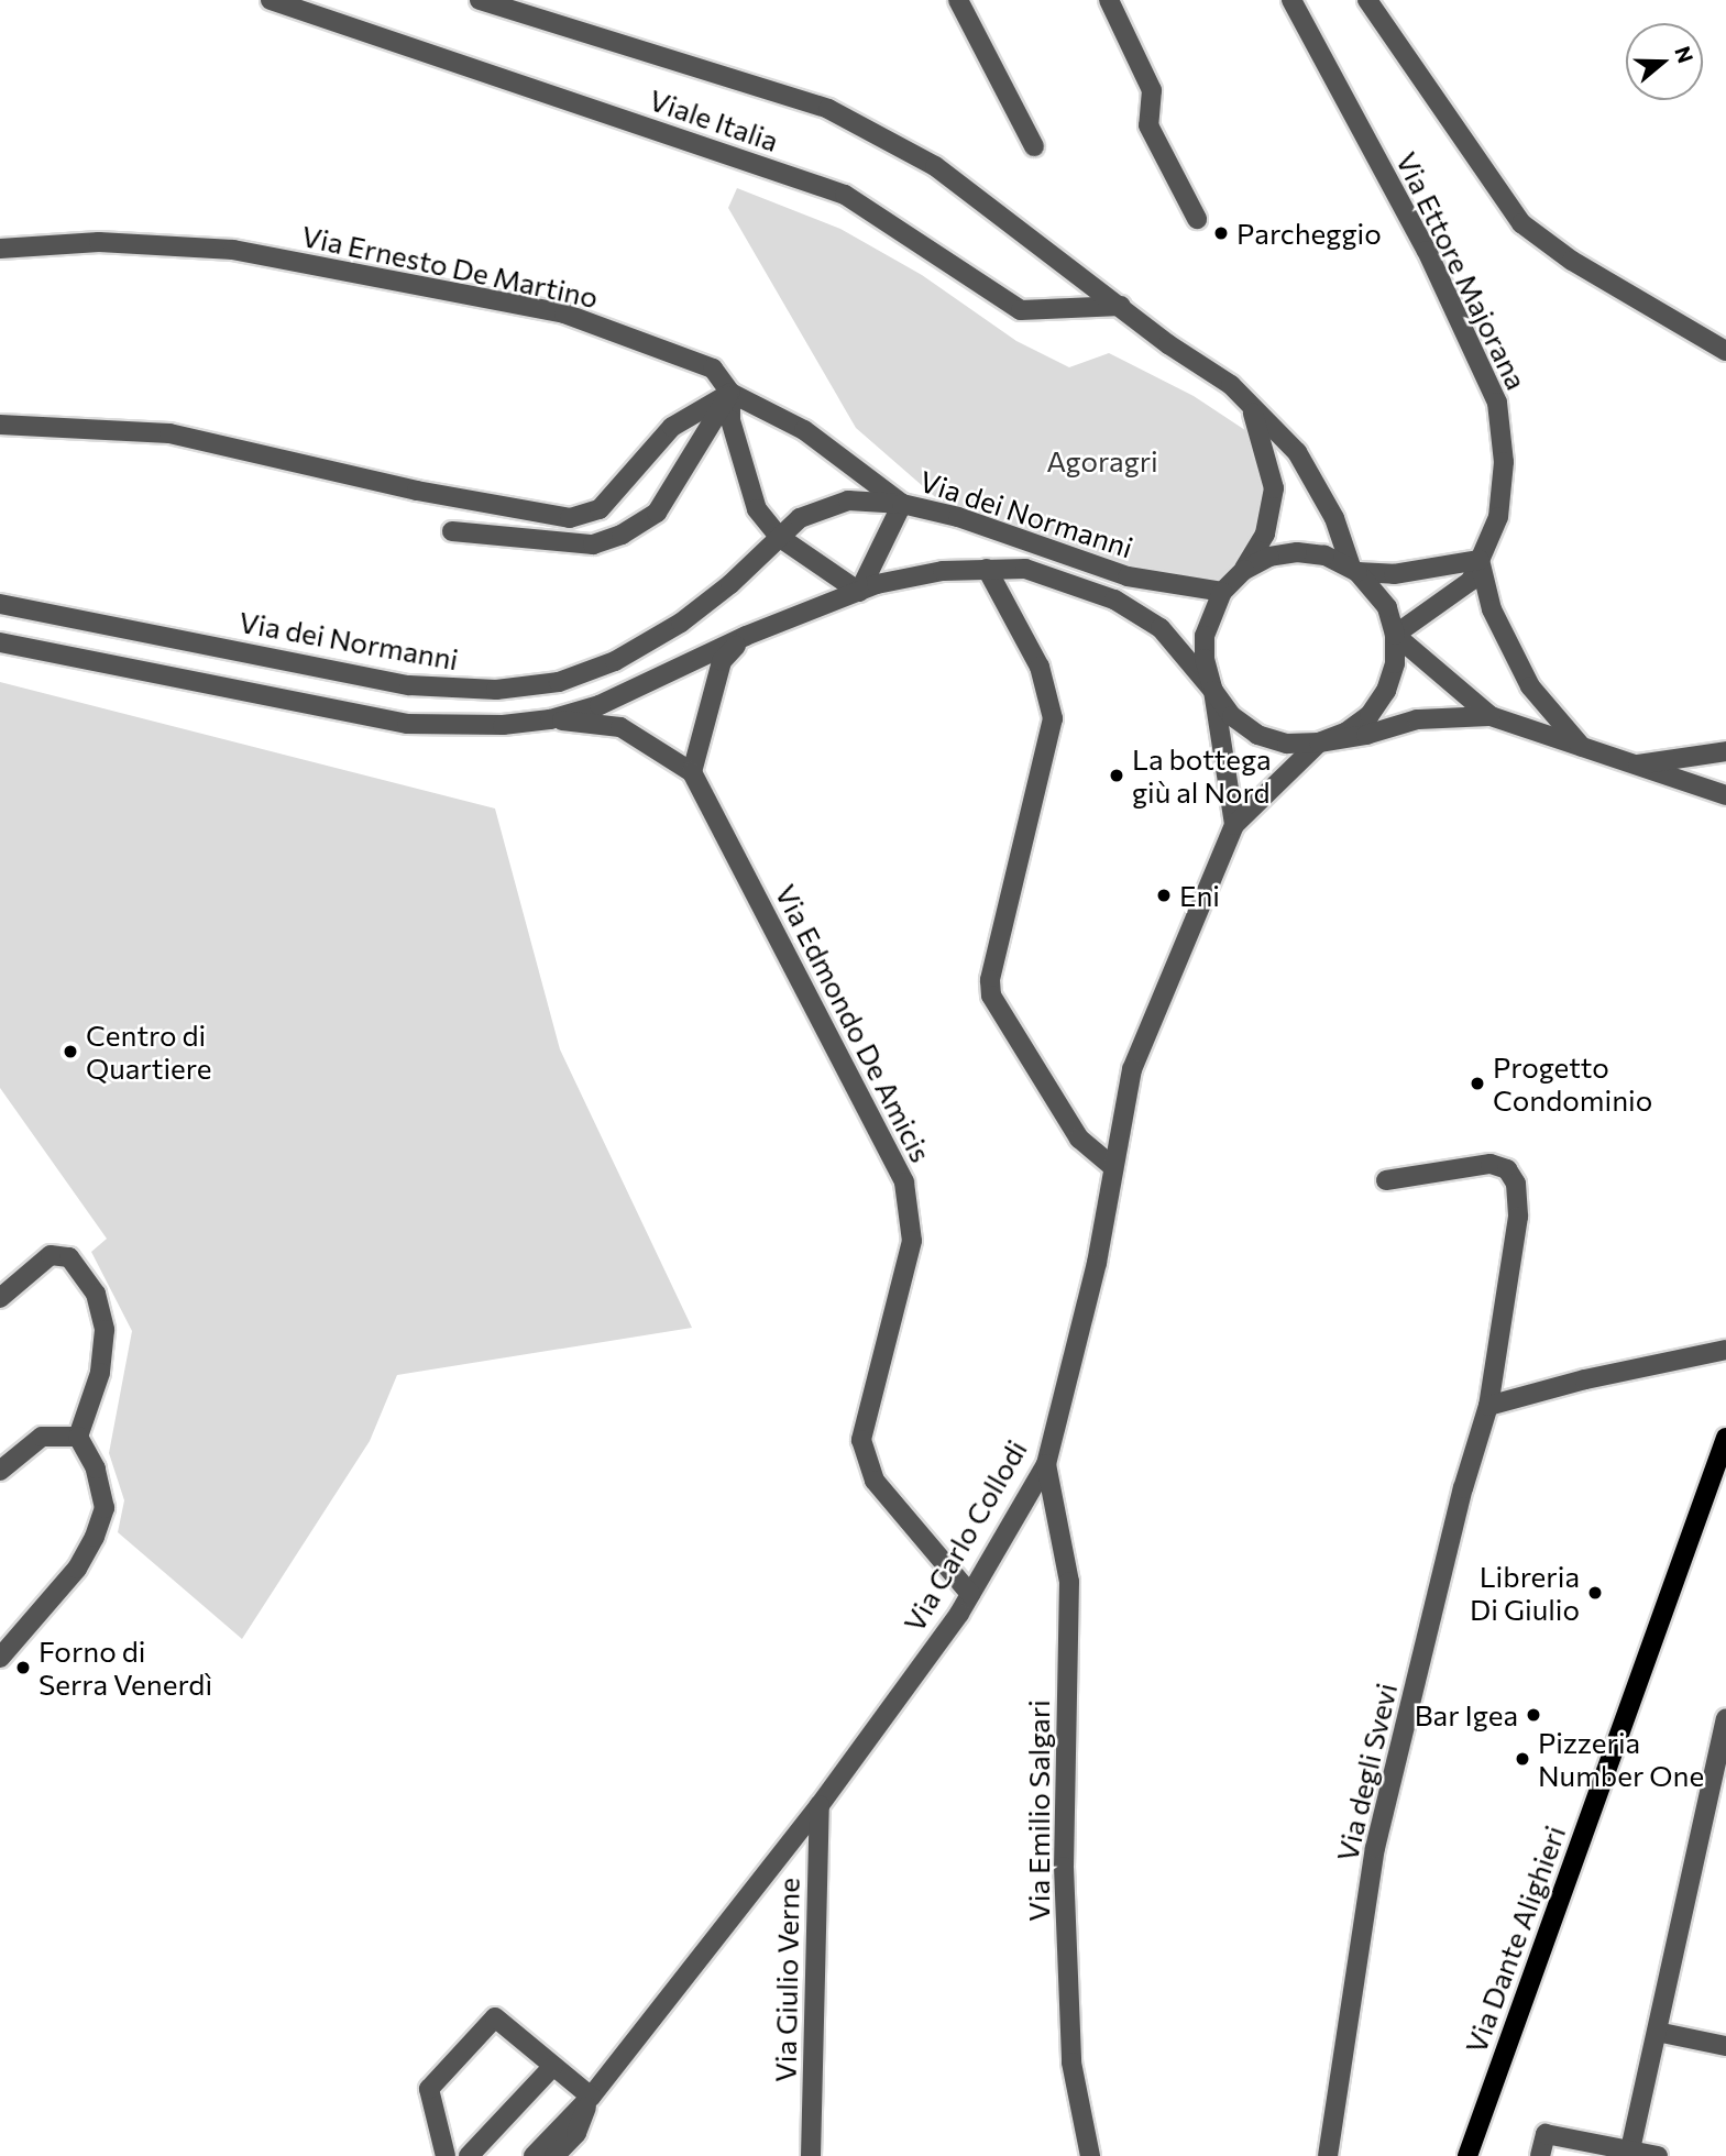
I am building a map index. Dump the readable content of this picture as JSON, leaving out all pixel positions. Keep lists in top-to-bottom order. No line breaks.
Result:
{"streets":{"main road":["Via Dante Alighieri"],"street":["Viale Italia","Via Ernesto De Martino","Via Ettore Majorana","Via dei Normanni","Via Edmondo De Amicis","Via Carlo Collodi","Via degli Svevi","Via Emilio Salgari","Via Giulio Verne"]},"crossings":[["Viale Italia","Via Ettore Majorana"],["Viale Italia","Via dei Normanni"],["Via Ernesto De Martino","Via dei Normanni"],["Via Ettore Majorana","Via dei Normanni"],["Via Edmondo De Amicis","Via Carlo Collodi"],["Via Carlo Collodi","Via Emilio Salgari"],["Via Carlo Collodi","Via Giulio Verne"]],"parks":["Agoragri"],"places":["Parcheggio","La bottega giù al Nord","Eni","Centro di Quartiere","Progetto Condominio","Libreria Di Giulio","Forno di Serra Venerdì","Bar Igea","Pizzeria Number One"],"north":"right"}
